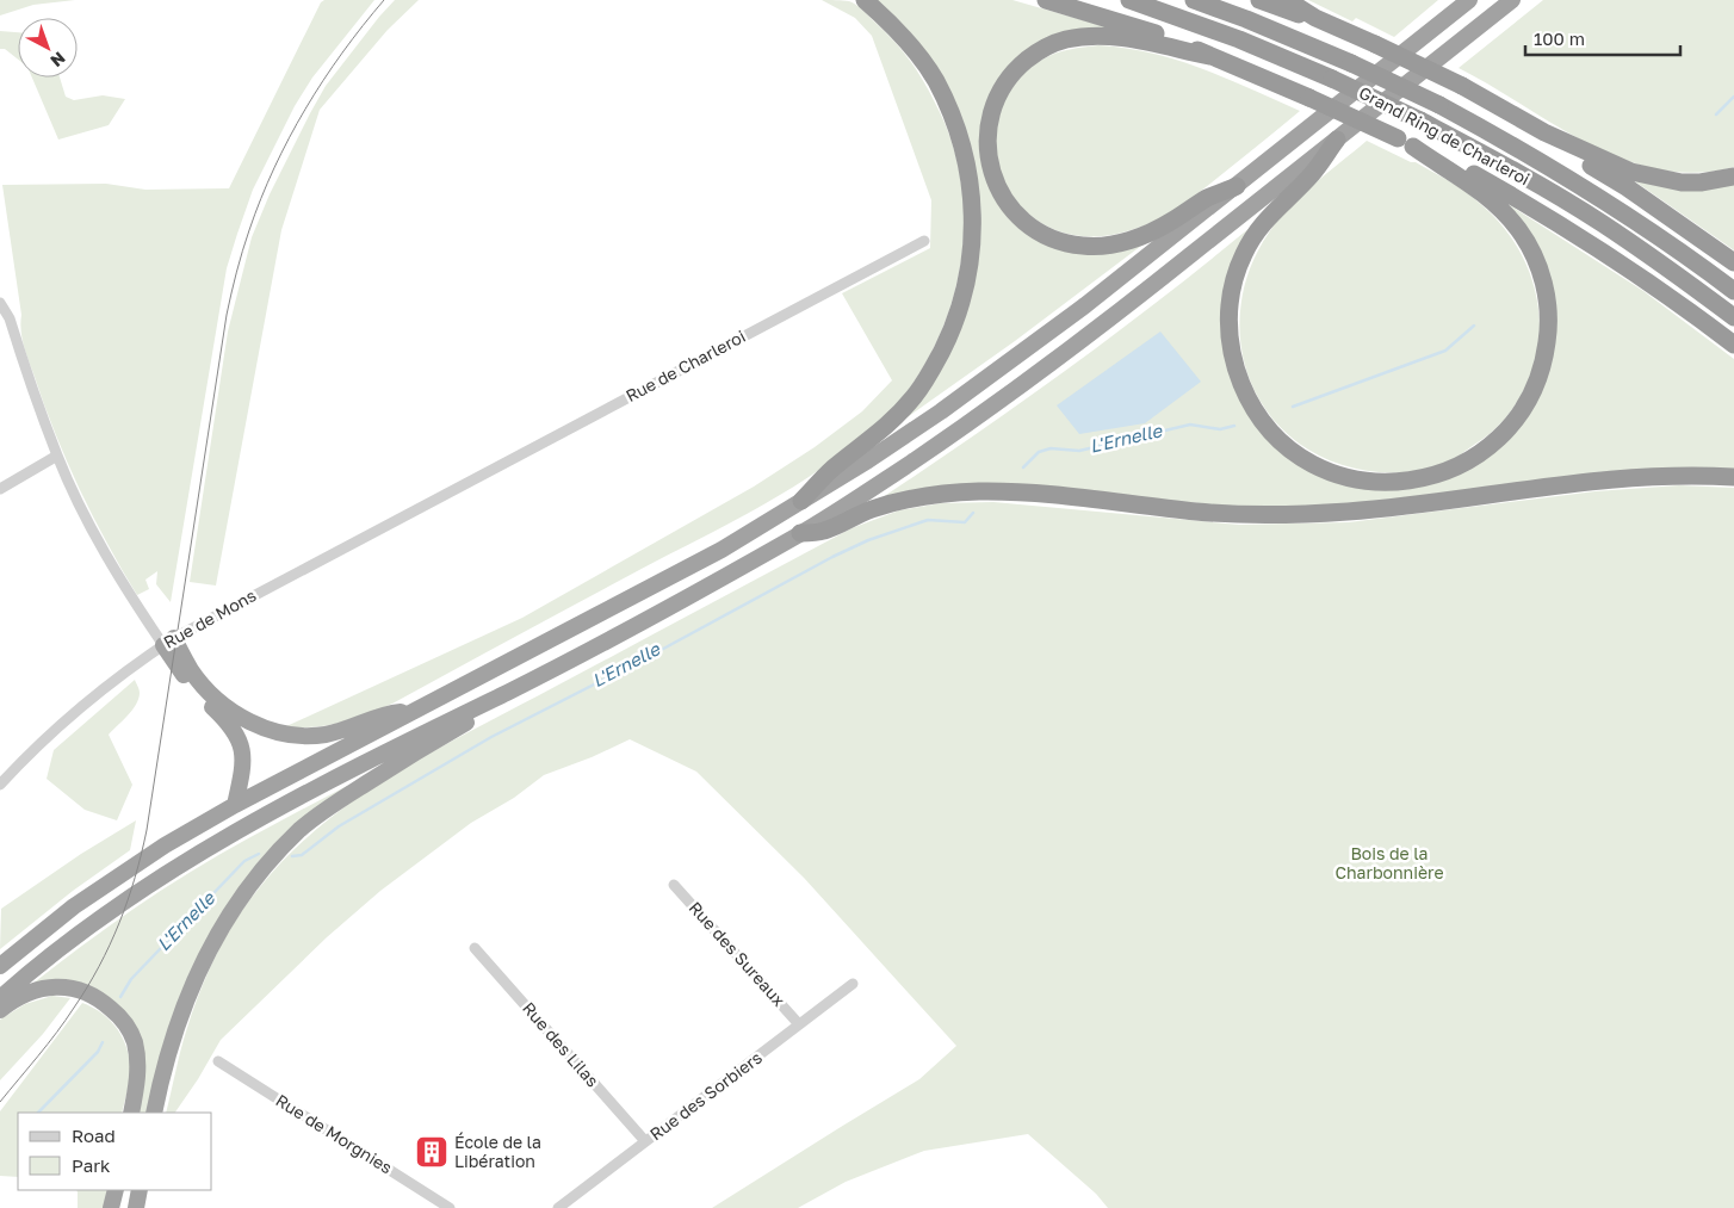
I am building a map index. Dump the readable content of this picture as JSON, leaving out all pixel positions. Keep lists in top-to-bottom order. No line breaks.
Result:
{"streets":{"highway":["Grand Ring de Charleroi"],"street":["Rue de Charleroi","Rue de Mons","Rue des Sureaux","Rue des Lilas","Rue des Sorbiers","Rue de Morgnies"]},"crossings":[["Rue de Charleroi","Rue de Mons"],["Rue des Sureaux","Rue des Sorbiers"],["Rue des Lilas","Rue des Sorbiers"]],"water":["L'Ernelle"],"parks":["Bois de la Charbonnière"],"places":{"building":["École de la Libération"]},"legend":["Road","Park"],"scale_bar":"100 m","north":"bottom right"}
